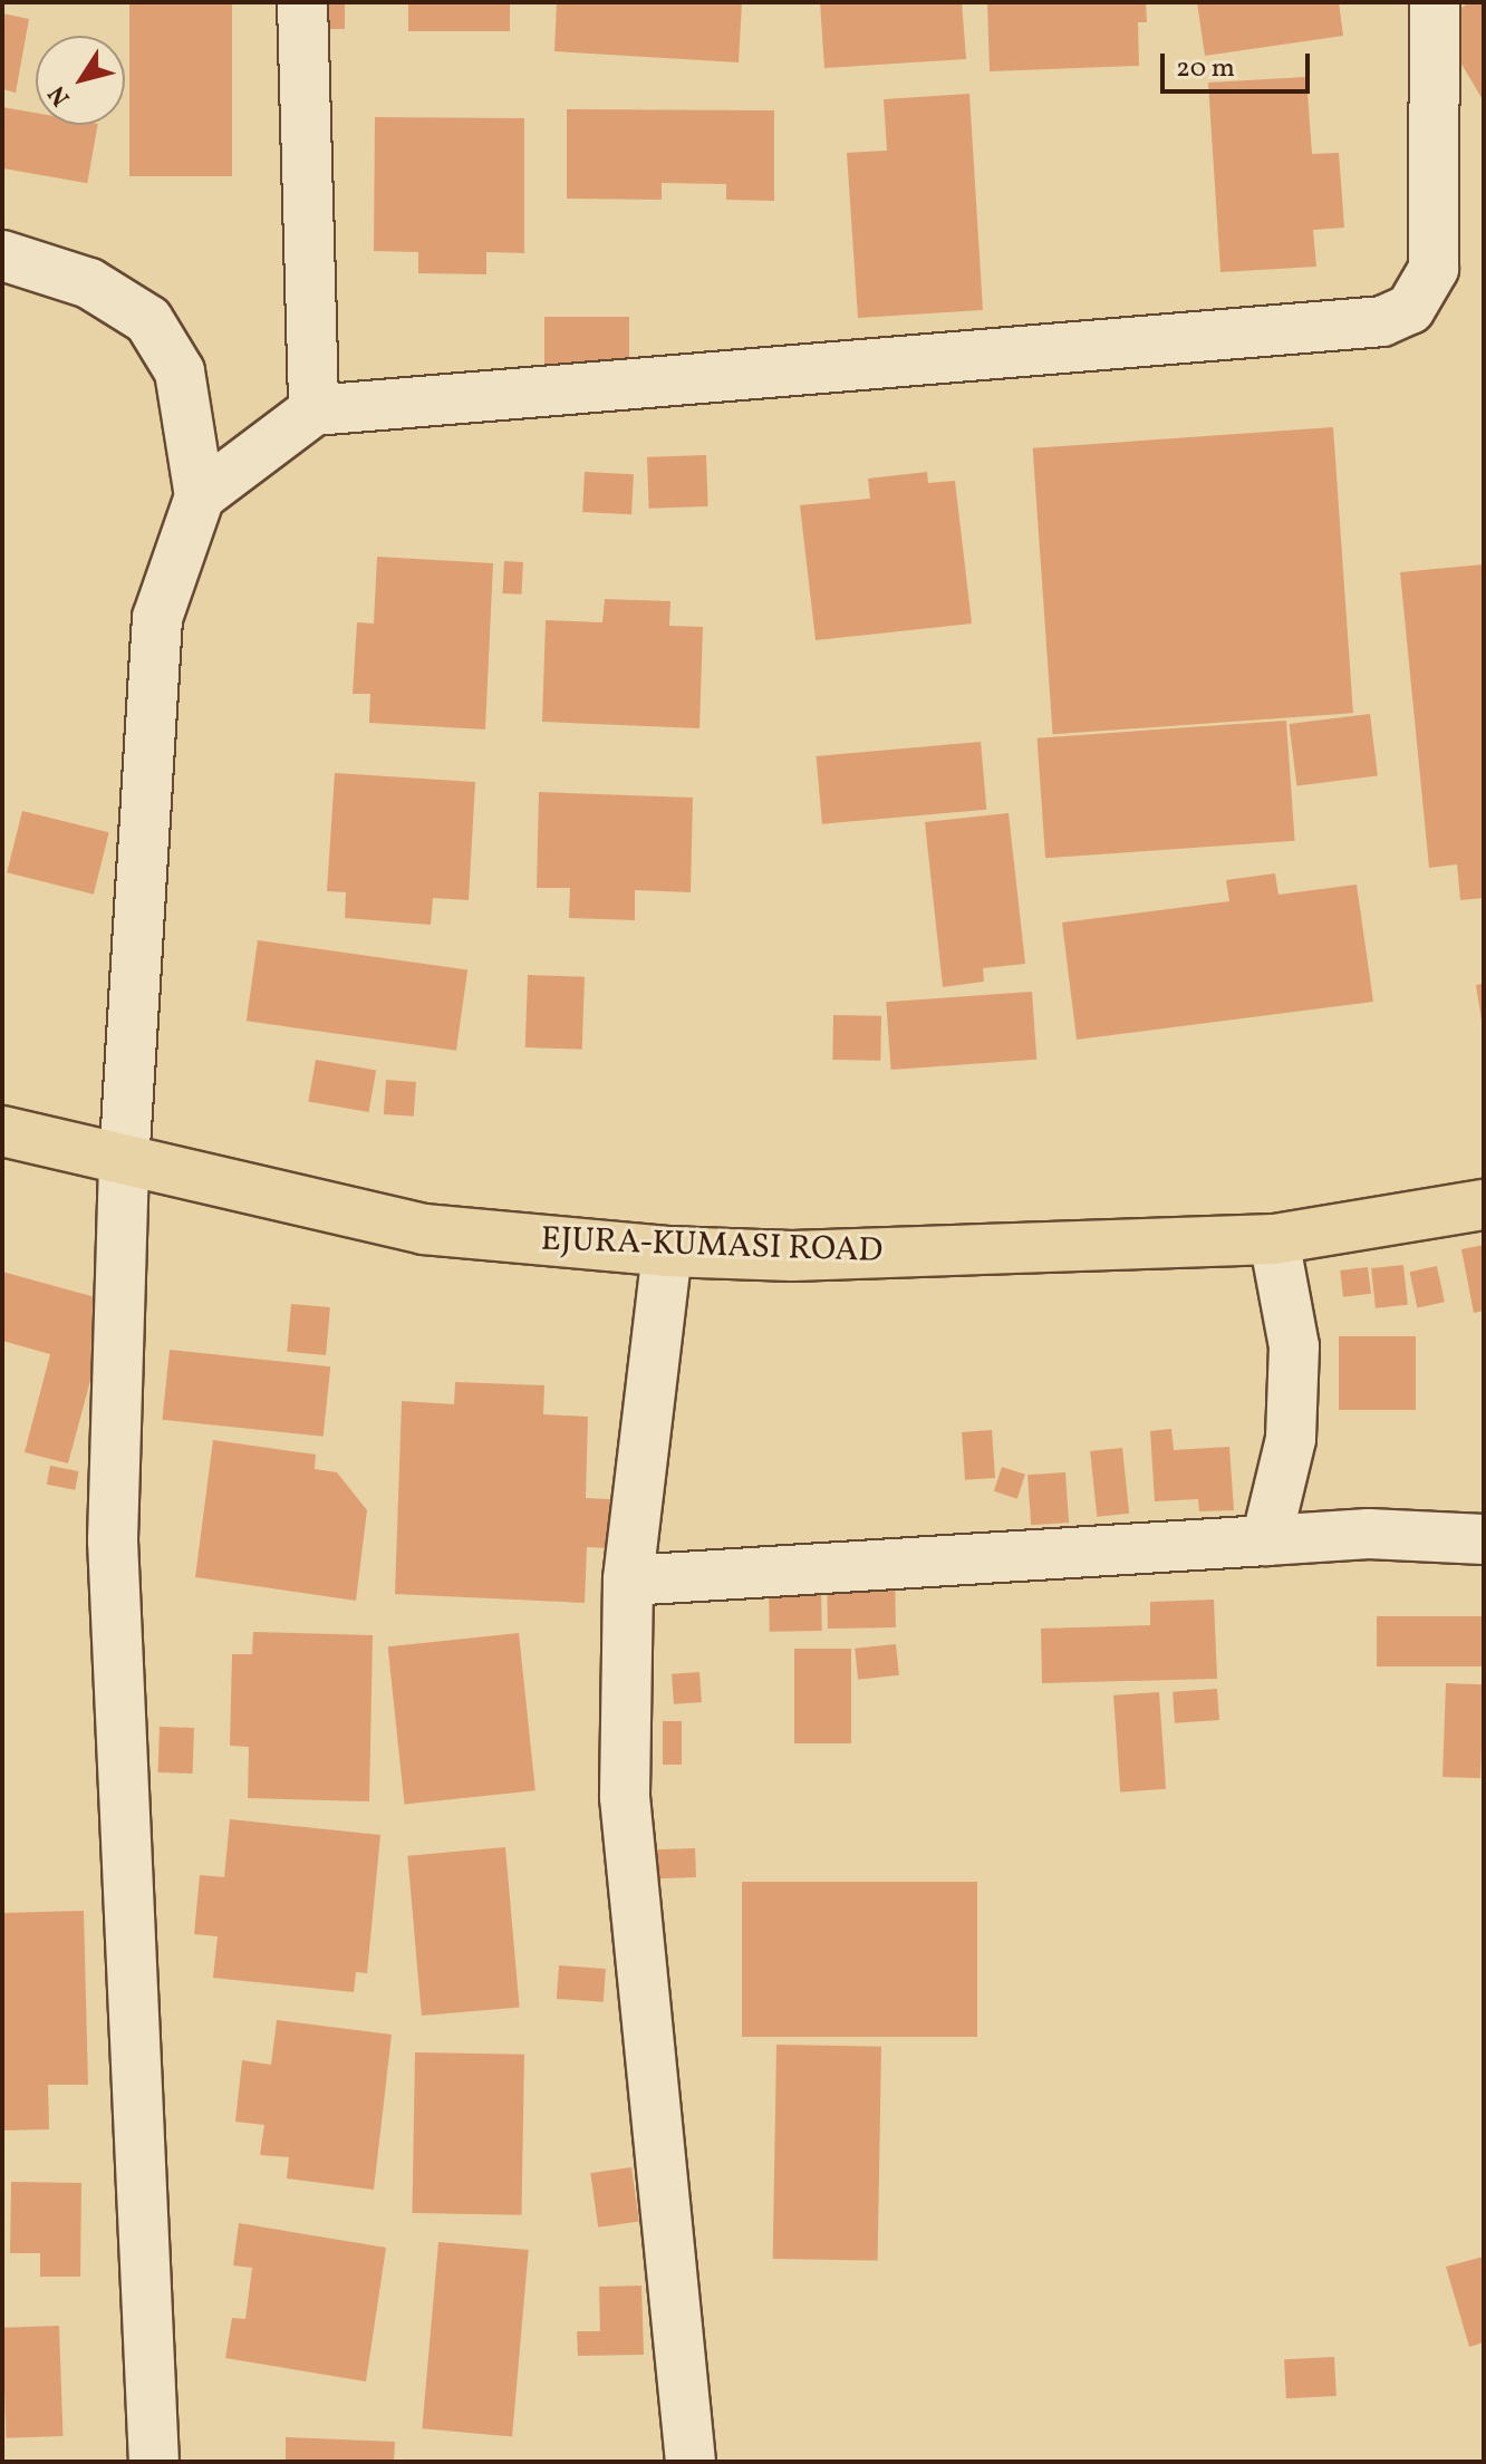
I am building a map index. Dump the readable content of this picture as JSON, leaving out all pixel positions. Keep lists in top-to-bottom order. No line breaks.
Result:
{"streets":{"main road":["EJURA-KUMASI ROAD"]},"scale_bar":"20 m","north":"bottom left"}
